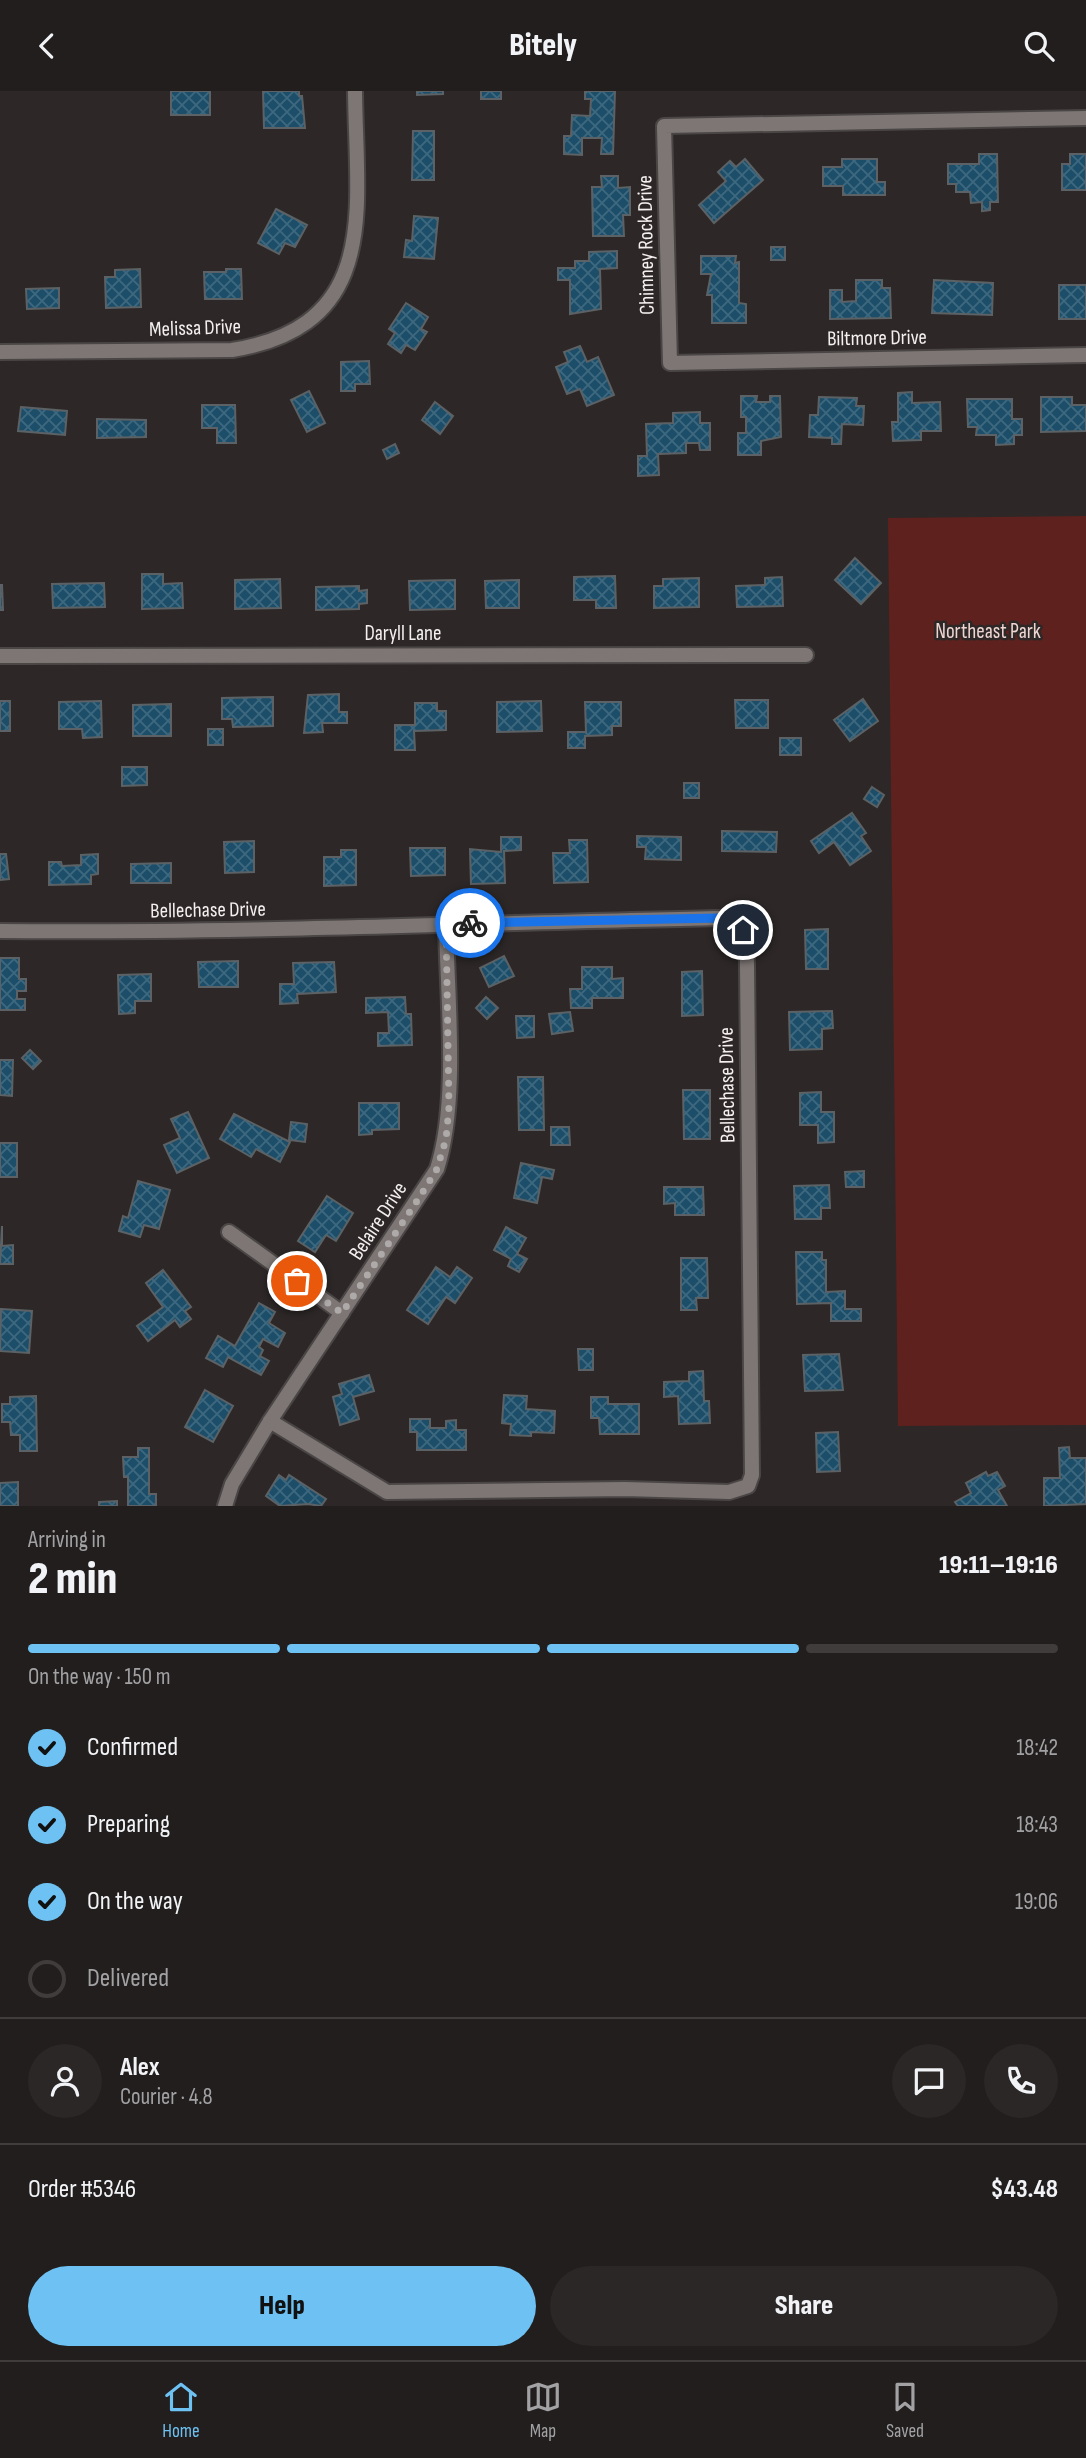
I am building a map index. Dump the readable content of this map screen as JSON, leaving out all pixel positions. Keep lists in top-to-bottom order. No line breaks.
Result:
{"streets":{"street":["Chimney Rock Drive","Melissa Drive","Biltmore Drive","Daryll Lane","Bellechase Drive","Belaire Drive"]},"crossings":[["Chimney Rock Drive","Biltmore Drive"],["Bellechase Drive","Belaire Drive"]],"parks":["Northeast Park"],"page":{"header":"Bitely","heading":["2 min","Arriving in","19:11–19:16"],"panel":["Alex","Courier · 4.8","Order #5346","$43.48"],"bar":"On the way · 150 m","list":[["Confirmed","18:42"],["Preparing","18:43"],["On the way","19:06"],"Delivered"],"buttons":["Help","Share"],"tabs":["Home","Map","Saved"]}}
